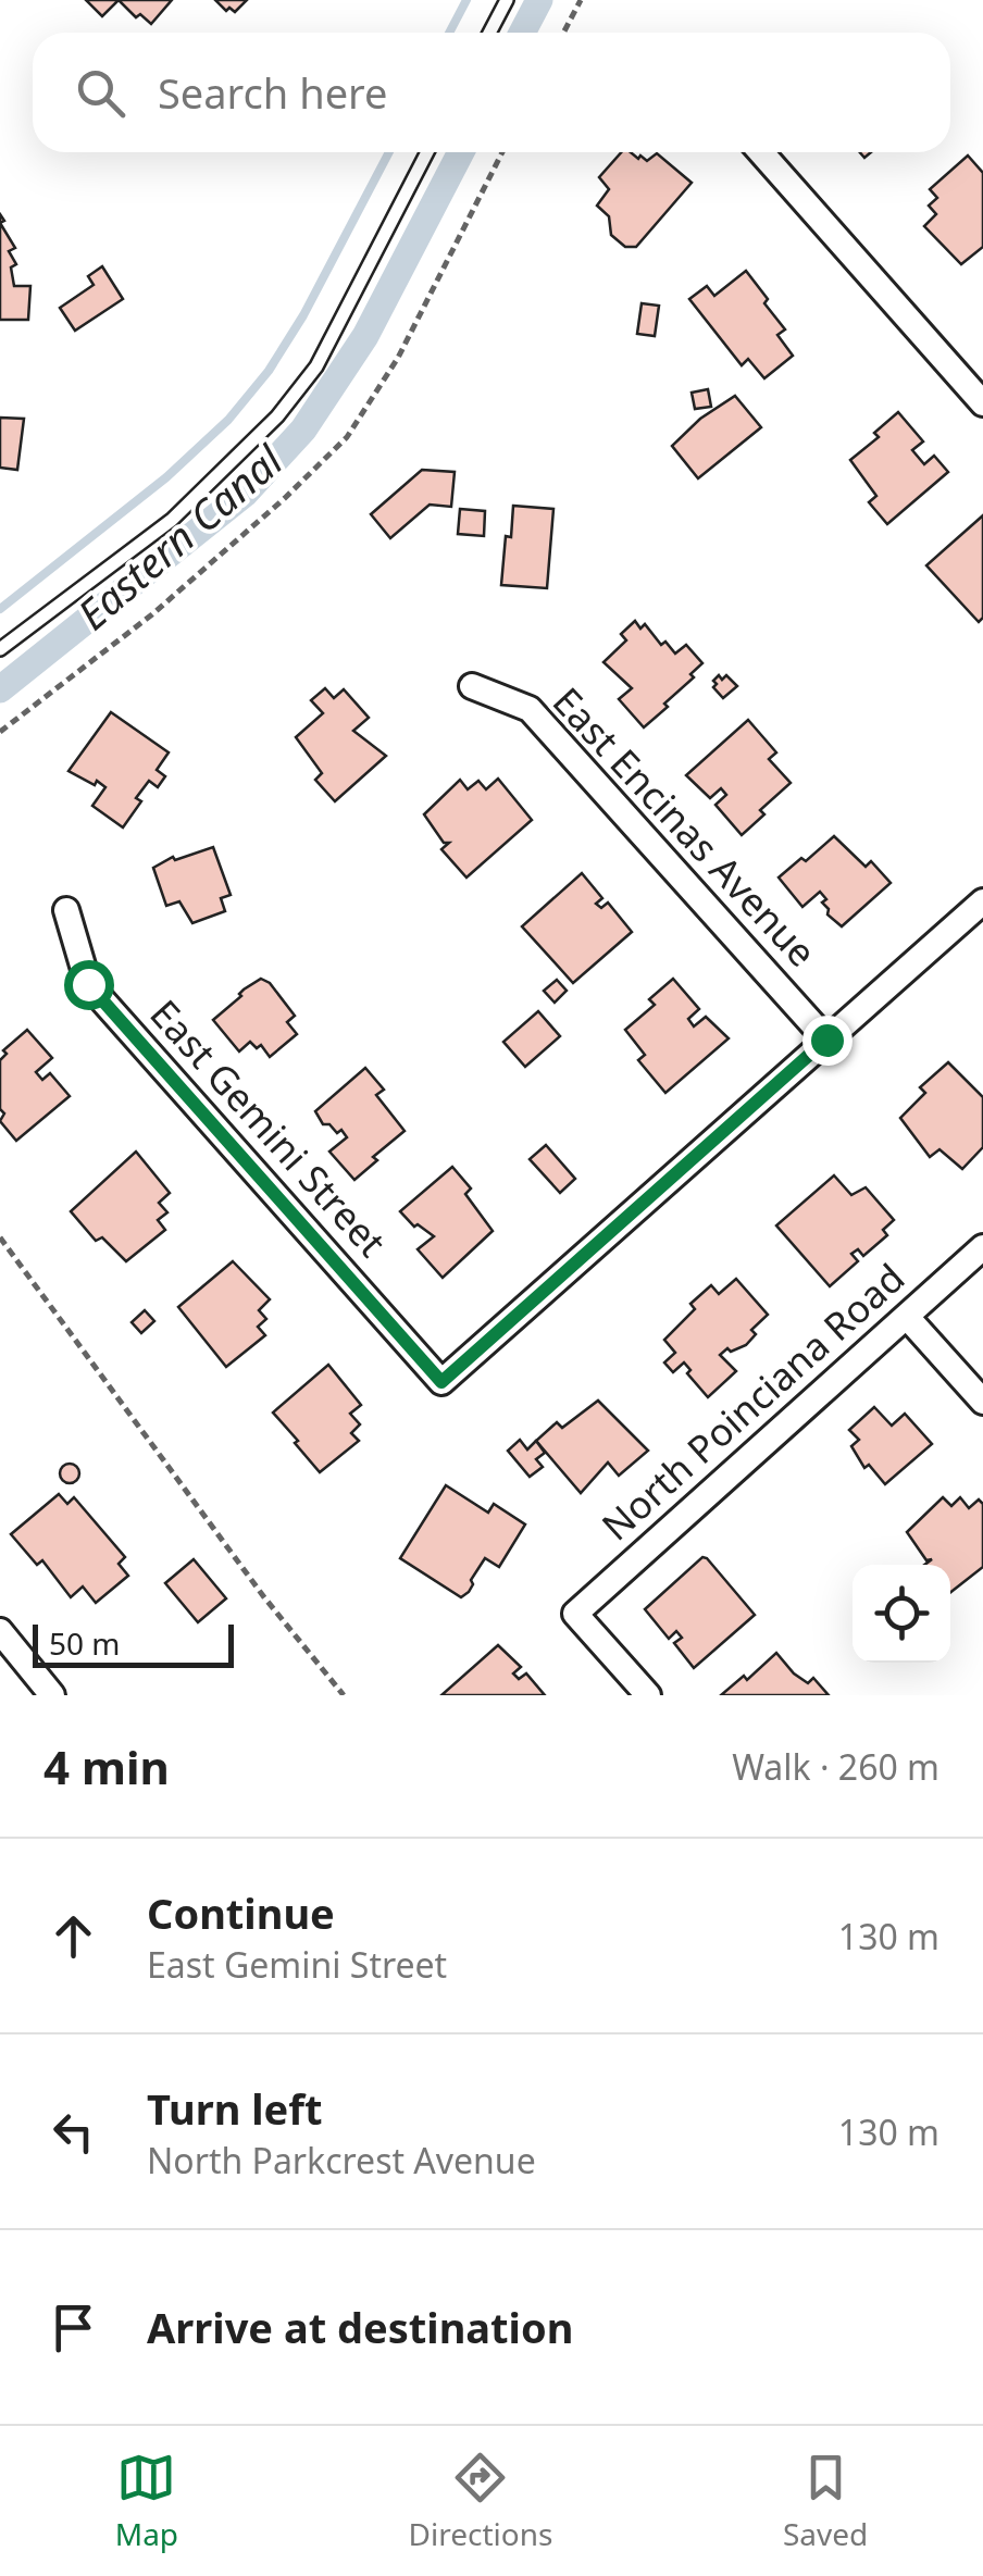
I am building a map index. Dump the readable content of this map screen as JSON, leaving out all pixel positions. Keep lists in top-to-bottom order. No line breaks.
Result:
{"streets":{"street":["East Encinas Avenue","East Gemini Street","North Poinciana Road"]},"crossings":[["East Encinas Avenue","East Gemini Street"]],"water":["Eastern Canal"],"scale_bar":"50 m","page":{"search":"Search here","scale":"50 m","heading":["4 min","Walk · 260 m"],"list":[["Continue","East Gemini Street","130 m"],["Turn left","North Parkcrest Avenue","130 m"],"Arrive at destination"],"nav":["Map","Directions","Saved"]}}
